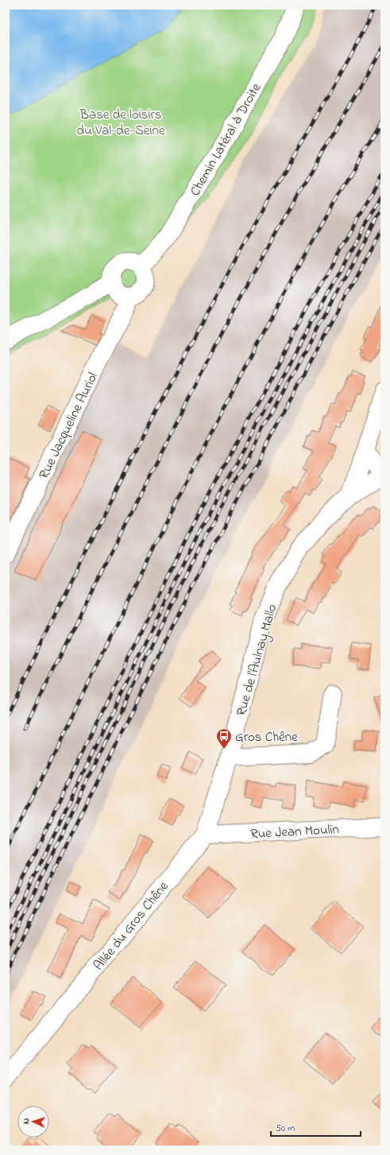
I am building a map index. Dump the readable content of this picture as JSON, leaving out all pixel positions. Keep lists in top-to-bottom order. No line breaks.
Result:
{"streets":{"street":["Chemin Latéral à Droite","Rue Jacqueline Auriol","Rue de l'Aulnay Mallo","Rue Jean Moulin","Allée du Gros Chêne"]},"crossings":[["Chemin Latéral à Droite","Rue Jacqueline Auriol"],["Rue de l'Aulnay Mallo","Allée du Gros Chêne"],["Rue Jean Moulin","Allée du Gros Chêne"]],"parks":["Base de loisirs du Val-de-Seine"],"places":{"bus stop":["Gros Chêne"]},"scale_bar":"50 m","north":"left"}
